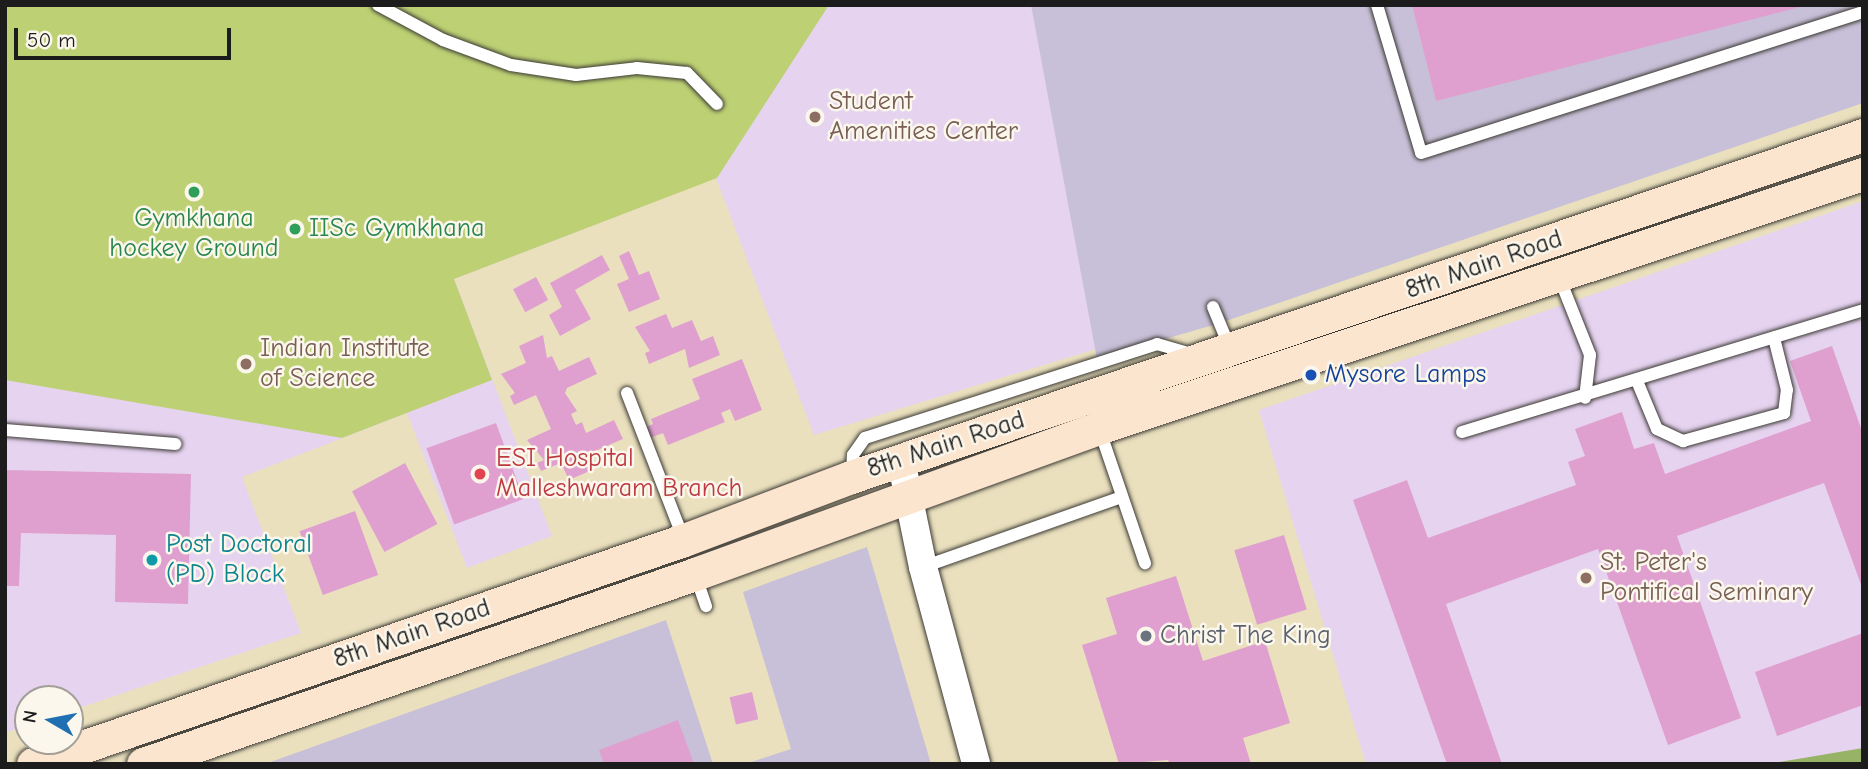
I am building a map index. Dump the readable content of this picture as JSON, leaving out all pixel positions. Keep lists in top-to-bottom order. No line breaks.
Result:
{"streets":{"main road":["8th Main Road"]},"places":["Student Amenities Center","Gymkhana hockey Ground","IISc Gymkhana","Indian Institute of Science","Mysore Lamps","ESI Hospital Malleshwaram Branch","Post Doctoral (PD) Block","St. Peter's Pontifical Seminary","Christ The King"],"scale_bar":"50 m","north":"left"}
